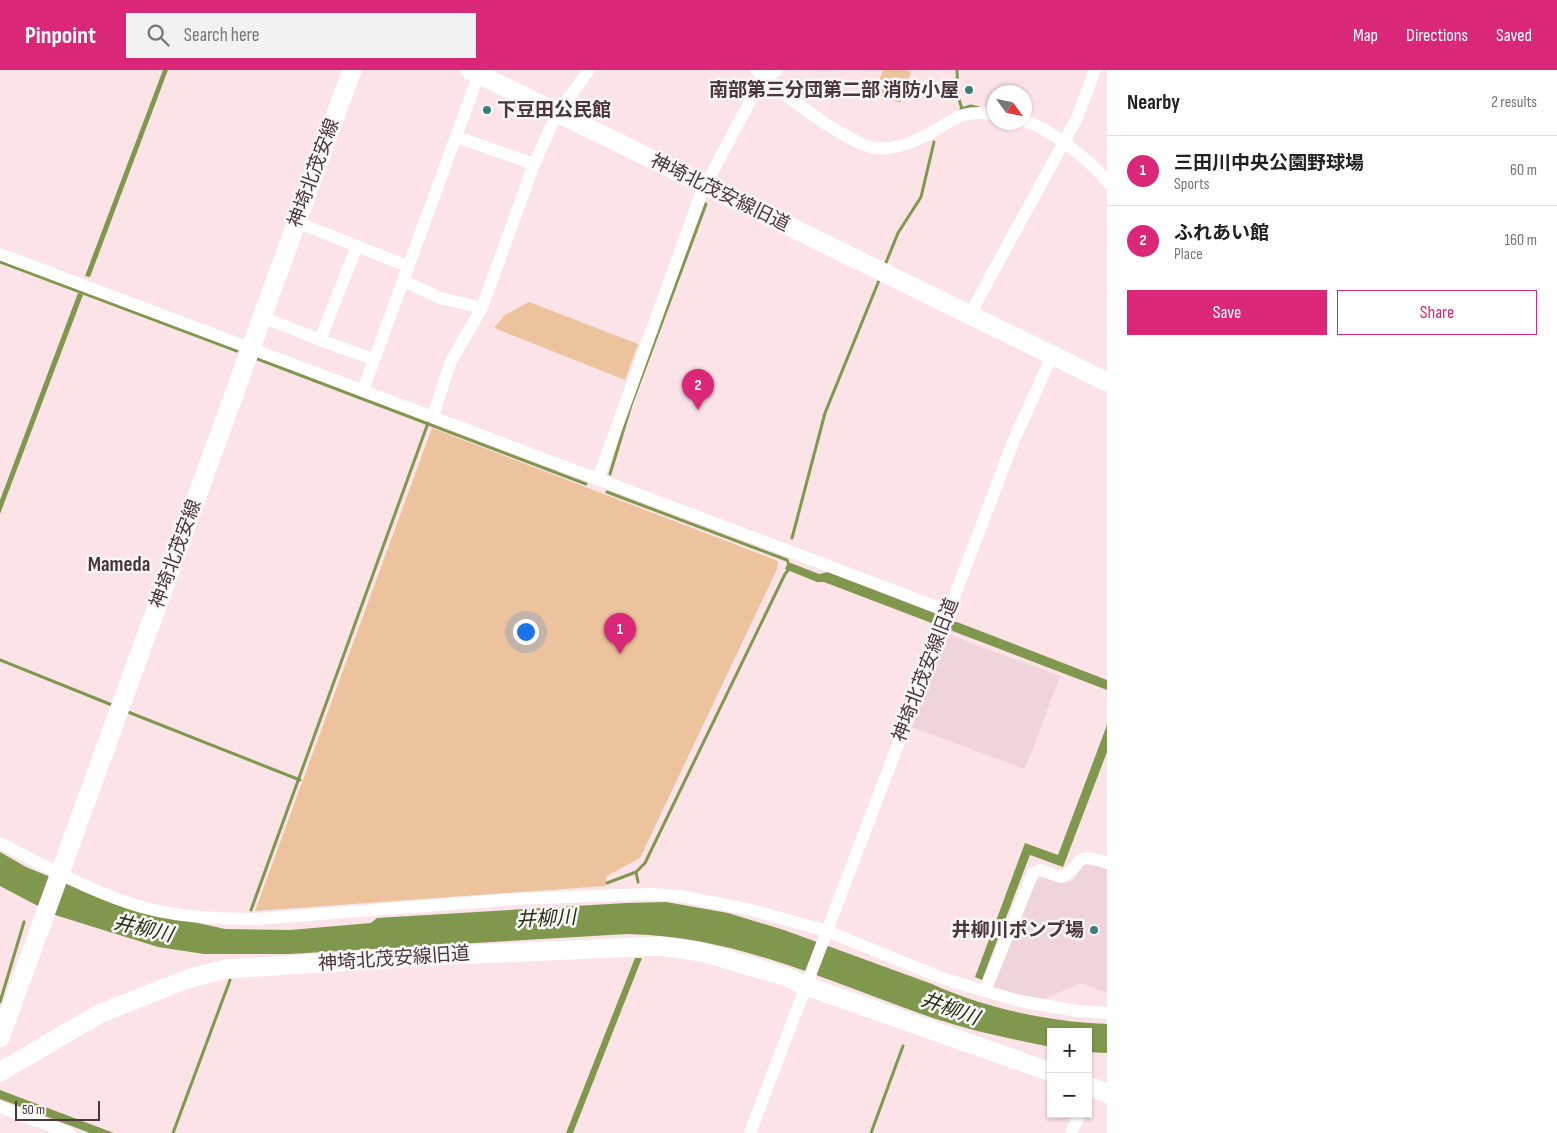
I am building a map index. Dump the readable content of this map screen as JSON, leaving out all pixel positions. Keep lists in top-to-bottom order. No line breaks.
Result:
{"streets":{"street":["神埼北茂安線","神埼北茂安線旧道"]},"districts":["Mameda"],"water":["井柳川"],"places":["南部第三分団第二部 消防小屋","下豆田公民館","井柳川ポンプ場"],"scale_bar":"50 m","north":"bottom right","page":{"header":"Pinpoint","search":"Search here","nav":["Map","Directions","Saved"],"heading":["Nearby","2 results"],"list":[{"mark":"1","name":"三田川中央公園野球場","note":"Sports","value":"60 m"},{"mark":"2","name":"ふれあい館","note":"Place","value":"160 m"}],"buttons":["Save","Share"],"pins":["2","1"],"map_buttons":["+","−"],"scale":"50 m"}}
